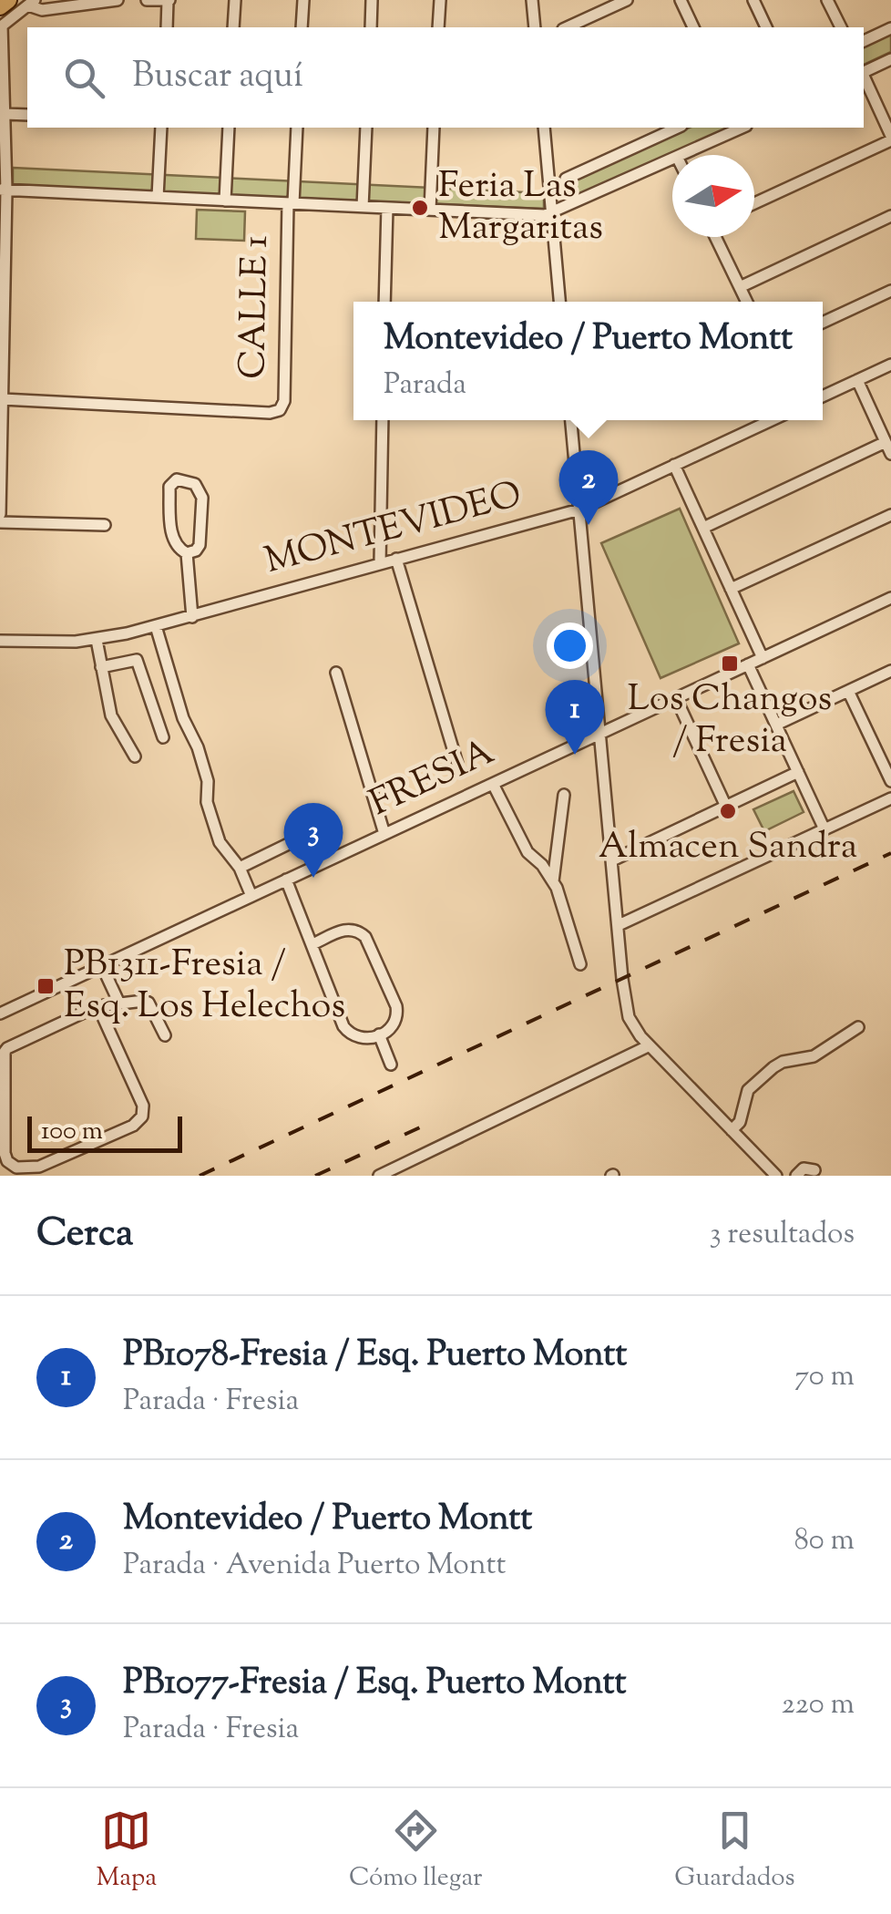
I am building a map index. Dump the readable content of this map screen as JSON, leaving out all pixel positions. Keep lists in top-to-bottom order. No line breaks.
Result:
{"streets":{"street":["CALLE 1","MONTEVIDEO","FRESIA"]},"places":{"other":["Feria Las Margaritas","Almacen Sandra"],"transit":["Los Changos / Fresia","PB1311-Fresia / Esq. Los Helechos"]},"scale_bar":"100 m","north":"right","page":{"search":"Buscar aquí","popup":["Montevideo / Puerto Montt","Parada"],"pins":["2","1","3"],"scale":"100 m","heading":["Cerca","3 resultados"],"list":[{"mark":"1","name":"PB1078-Fresia / Esq. Puerto Montt","note":"Parada · Fresia","value":"70 m"},{"mark":"2","name":"Montevideo / Puerto Montt","note":"Parada · Avenida Puerto Montt","value":"80 m"},{"mark":"3","name":"PB1077-Fresia / Esq. Puerto Montt","note":"Parada · Fresia","value":"220 m"}],"nav":["Mapa","Cómo llegar","Guardados"]}}
